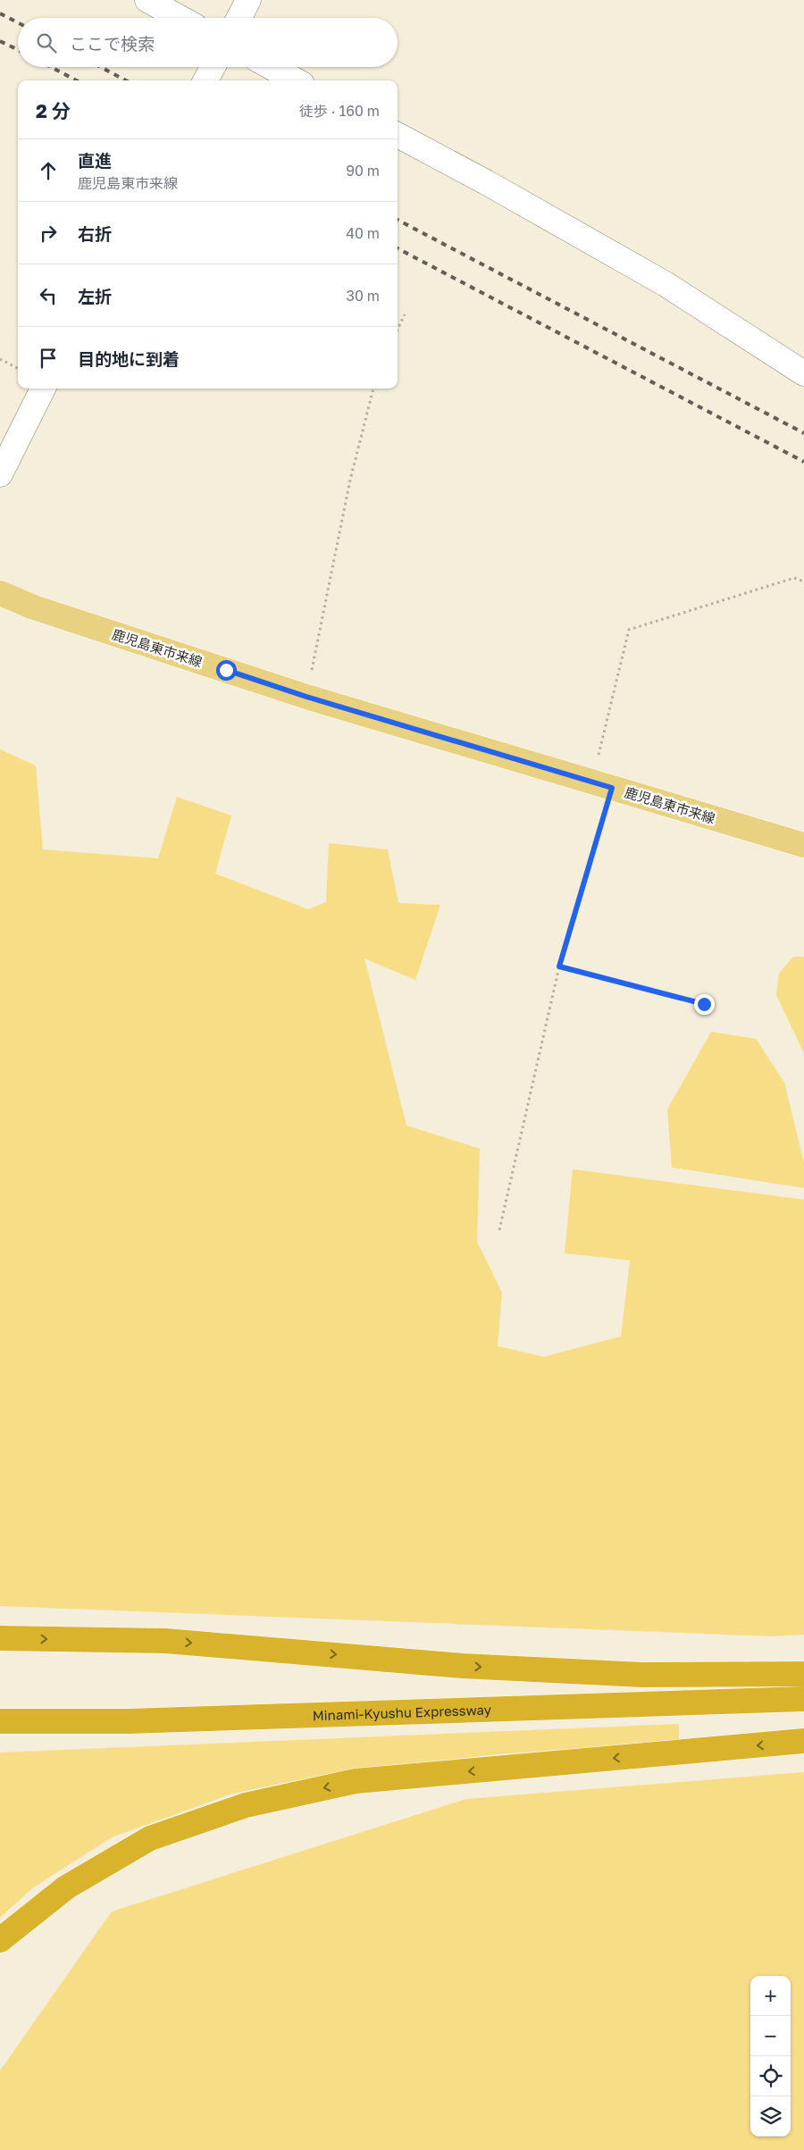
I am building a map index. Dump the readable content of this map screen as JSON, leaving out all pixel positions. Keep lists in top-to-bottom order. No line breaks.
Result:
{"streets":{"highway":["Minami-Kyushu Expressway"],"main road":["鹿児島東市来線"]},"page":{"search":"ここで検索","heading":["2 分","徒歩 · 160 m"],"list":[["直進","鹿児島東市来線","90 m"],["右折","40 m"],["左折","30 m"],"目的地に到着"],"map_buttons":["+","−"]}}
